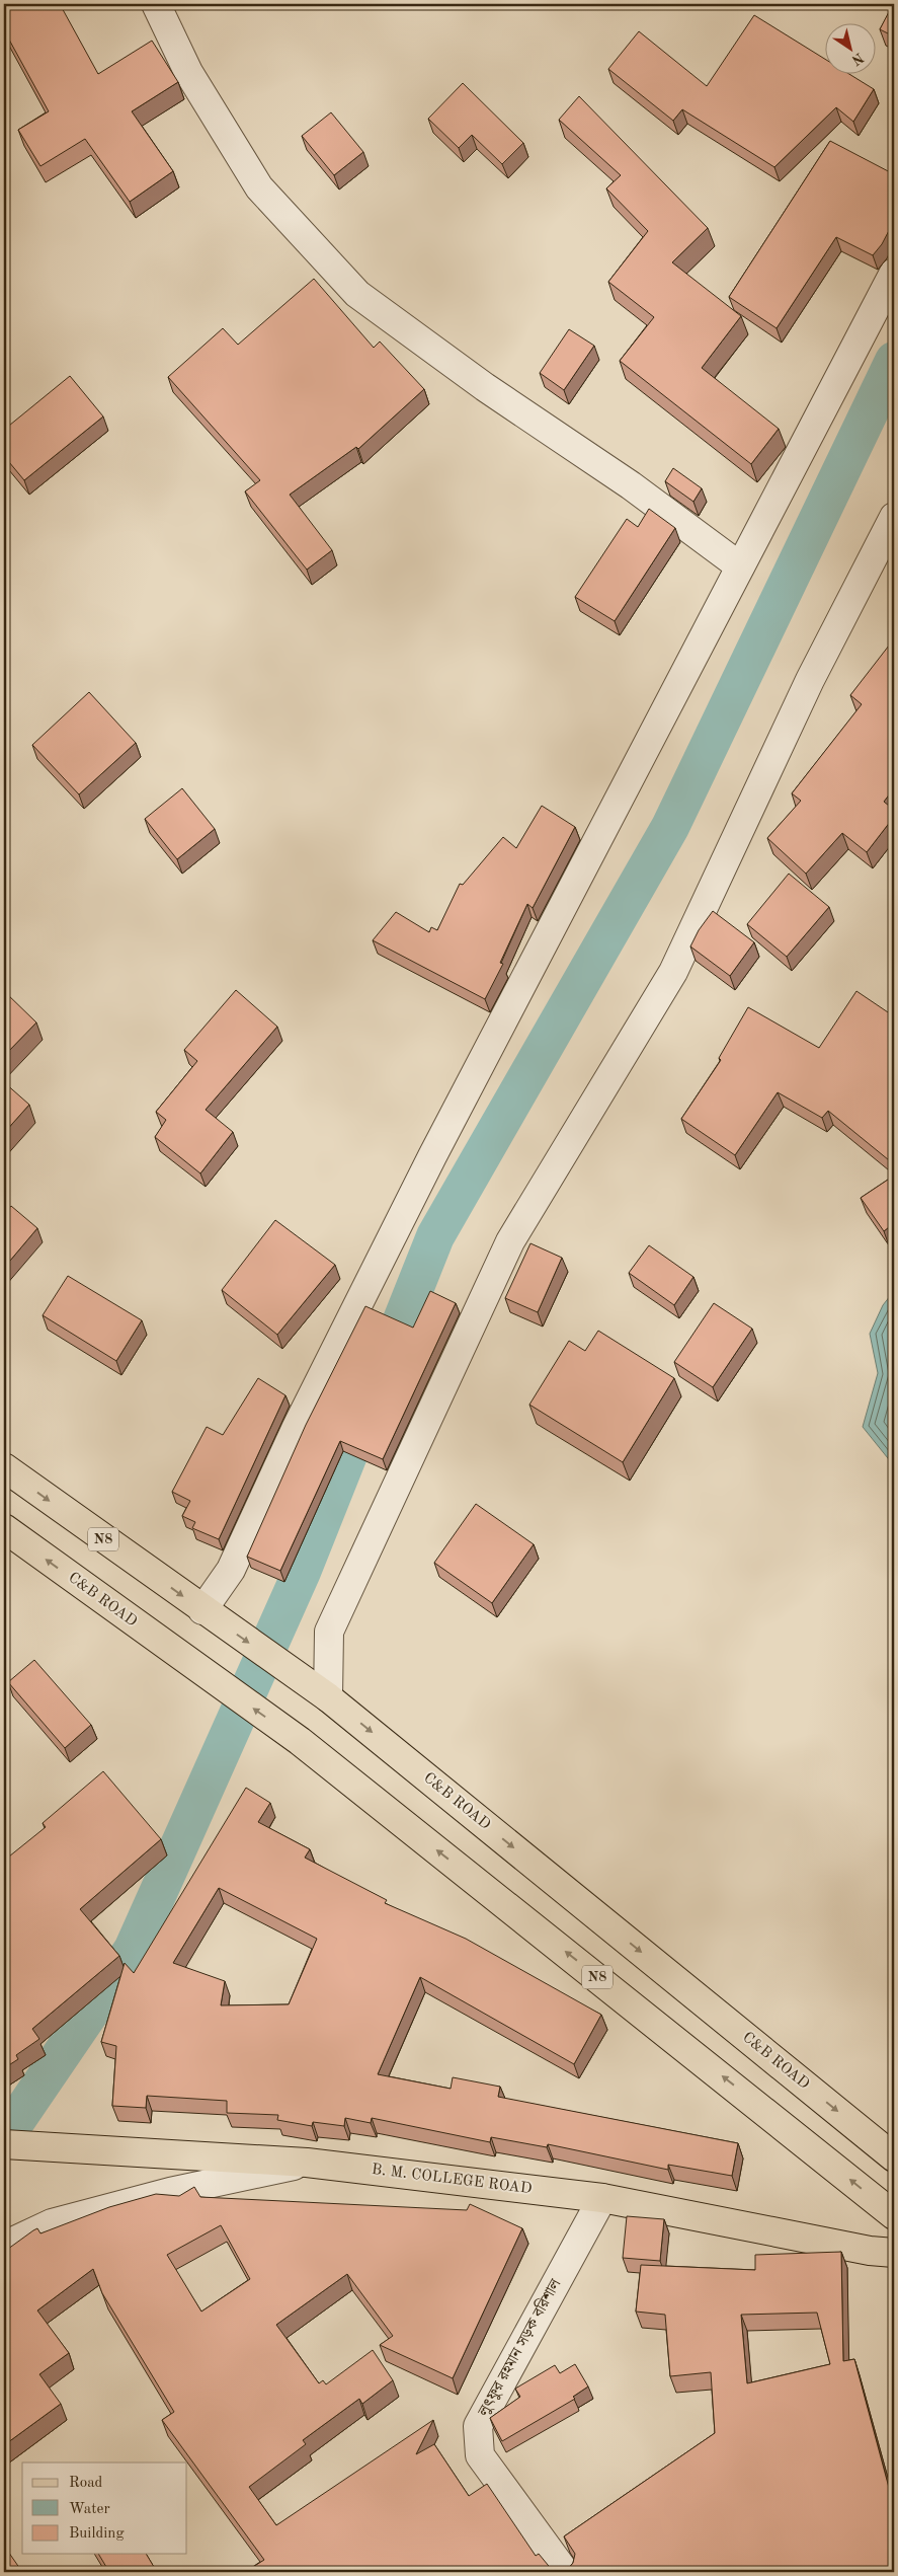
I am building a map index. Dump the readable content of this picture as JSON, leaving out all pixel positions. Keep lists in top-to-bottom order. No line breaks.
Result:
{"streets":{"main road":["N8","C&B ROAD","B. M. COLLEGE ROAD"],"street":["লুৎফুর রহমান সড়ক বরিশাল"]},"crossings":[["B. M. COLLEGE ROAD","লুৎফুর রহমান সড়ক বরিশাল"]],"legend":["Road","Water","Building"],"north":"bottom right"}
